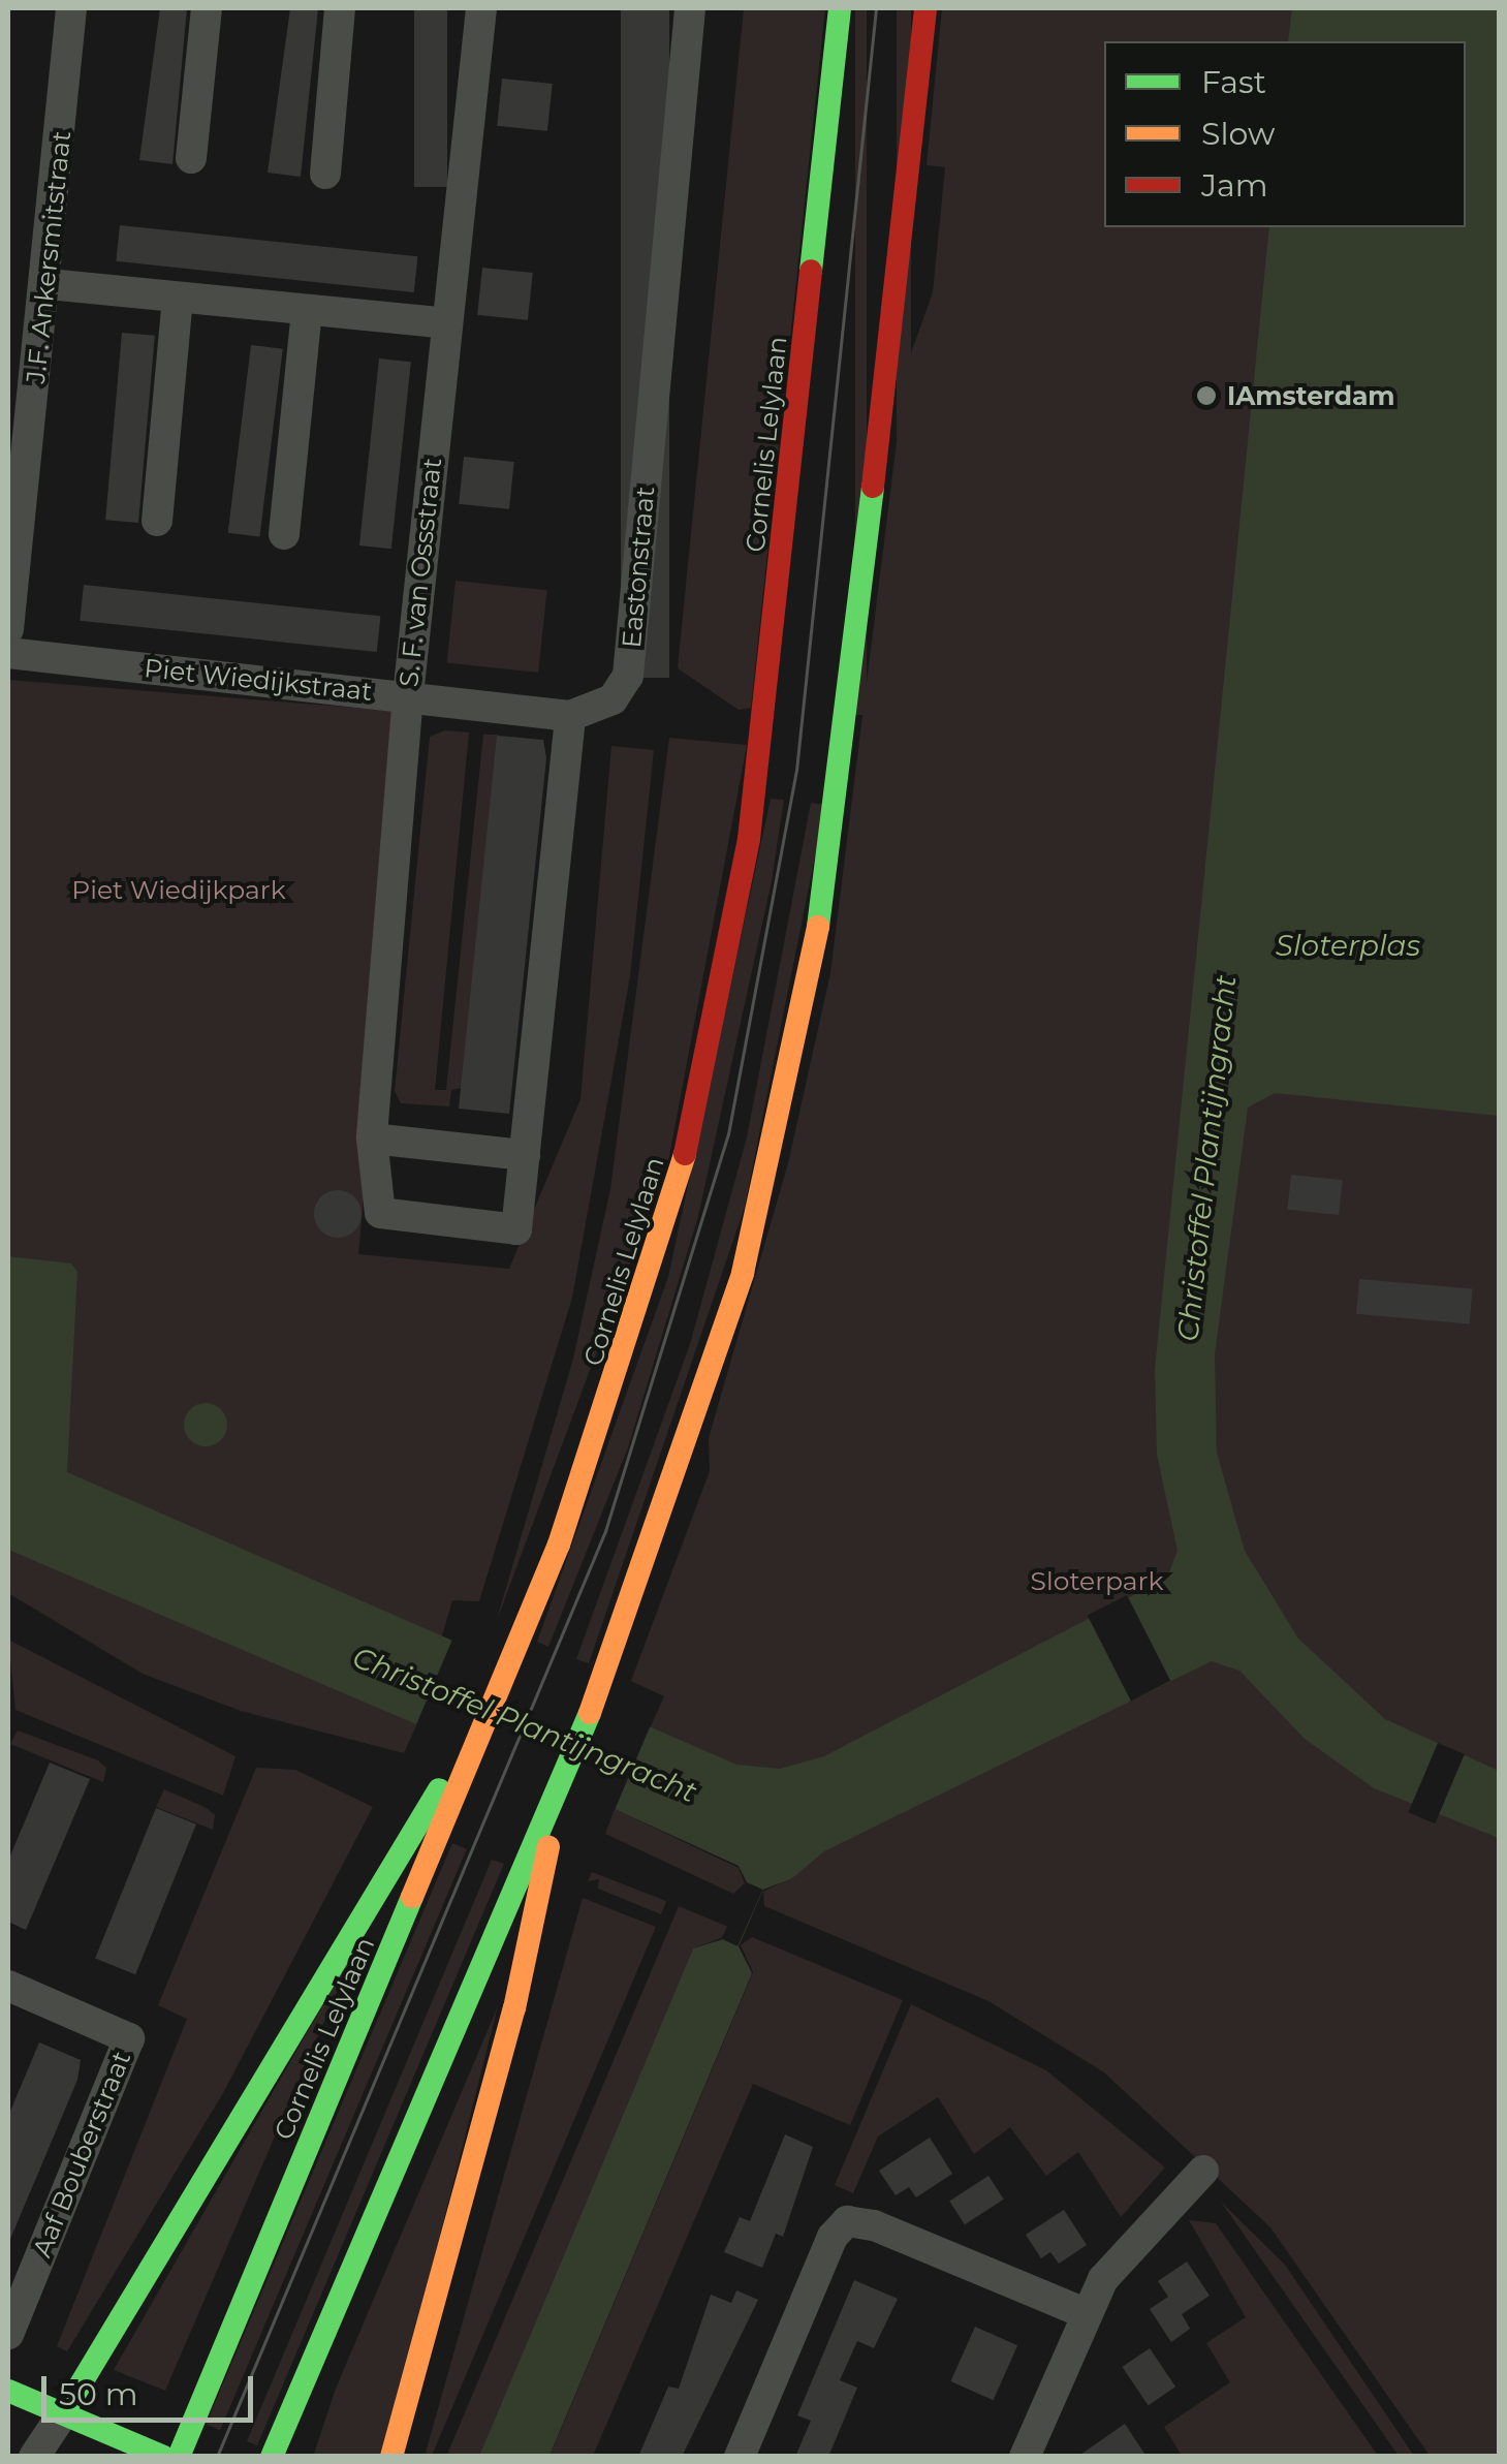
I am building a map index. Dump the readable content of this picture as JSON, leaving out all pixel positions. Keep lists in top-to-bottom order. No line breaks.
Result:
{"streets":{"main road":["Cornelis Lelylaan"],"street":["J.F. Ankersmitstraat","Eastonstraat","S. F. van Ossstraat","Piet Wiedijkstraat","Aaf Bouberstraat"]},"crossings":[["Eastonstraat","Piet Wiedijkstraat"],["S. F. van Ossstraat","Piet Wiedijkstraat"]],"water":["Sloterplas","Christoffel Plantijngracht"],"parks":["Piet Wiedijkpark","Sloterpark"],"places":["IAmsterdam"],"legend":["Fast","Slow","Jam"],"scale_bar":"50 m"}
